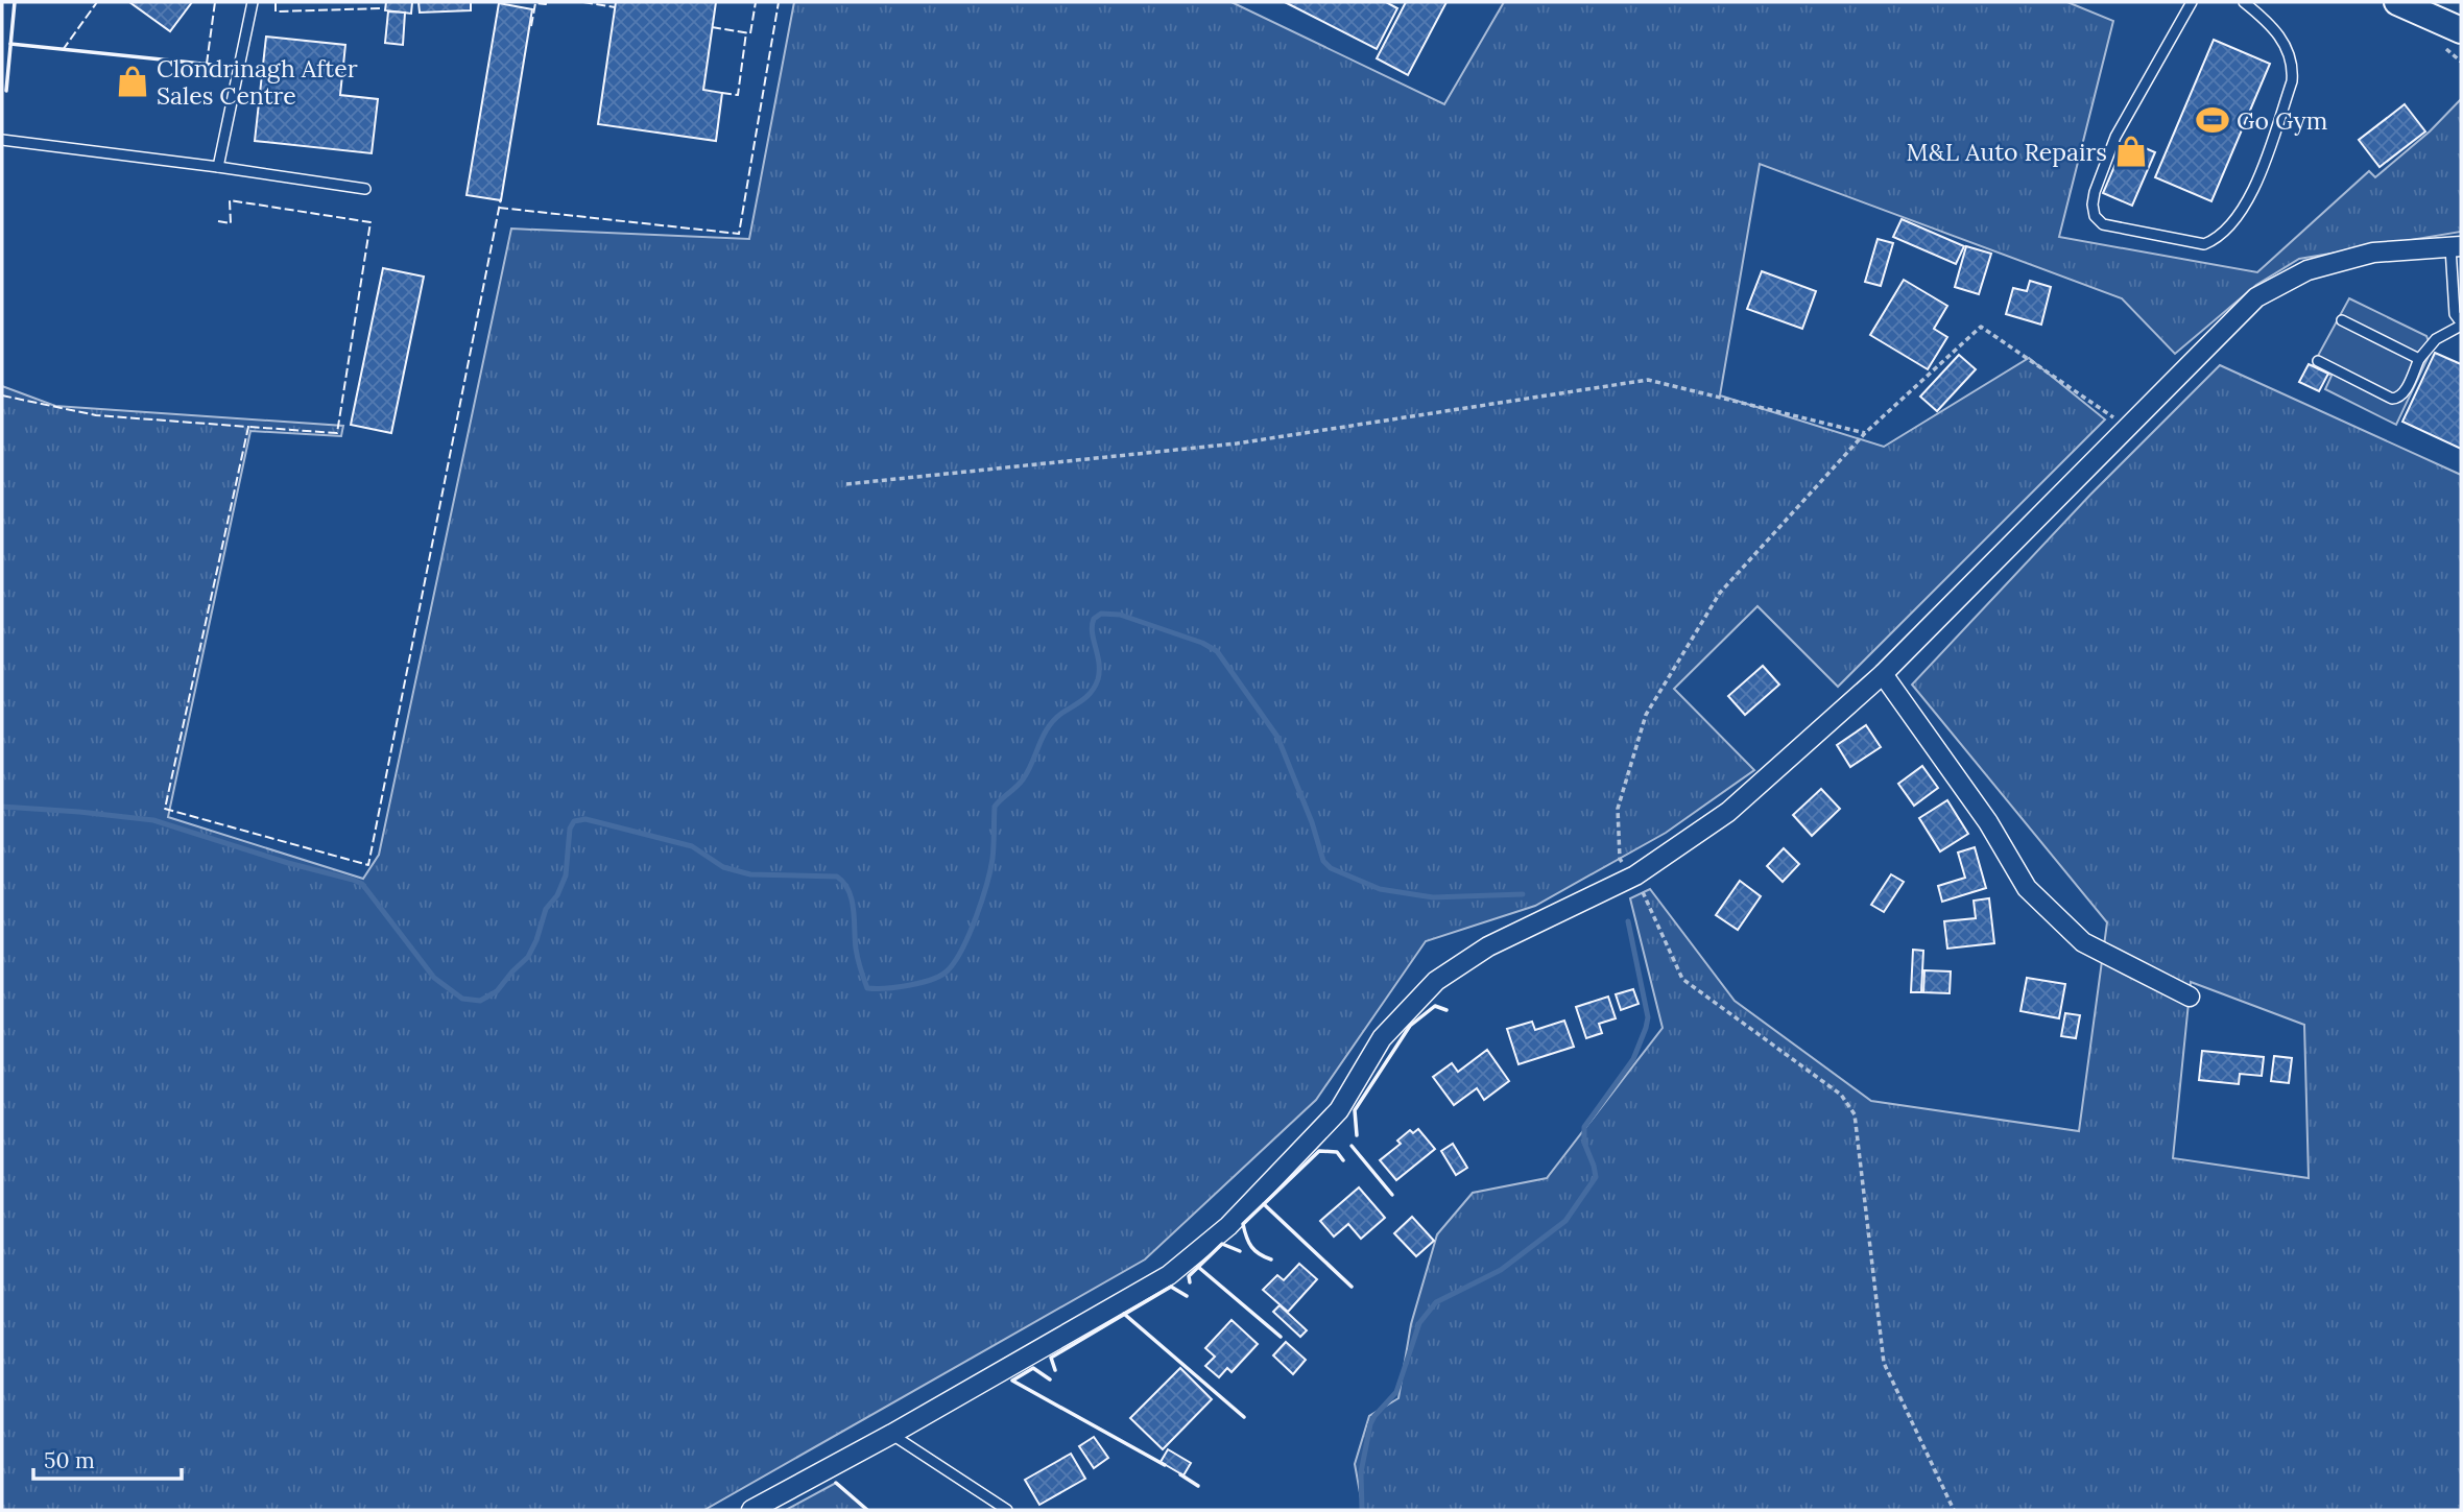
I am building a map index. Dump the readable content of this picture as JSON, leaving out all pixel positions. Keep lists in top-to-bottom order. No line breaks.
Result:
{"places":{"shop":["Clondrinagh After Sales Centre","M&L Auto Repairs"],"sports":["Go Gym"]},"scale_bar":"50 m"}
